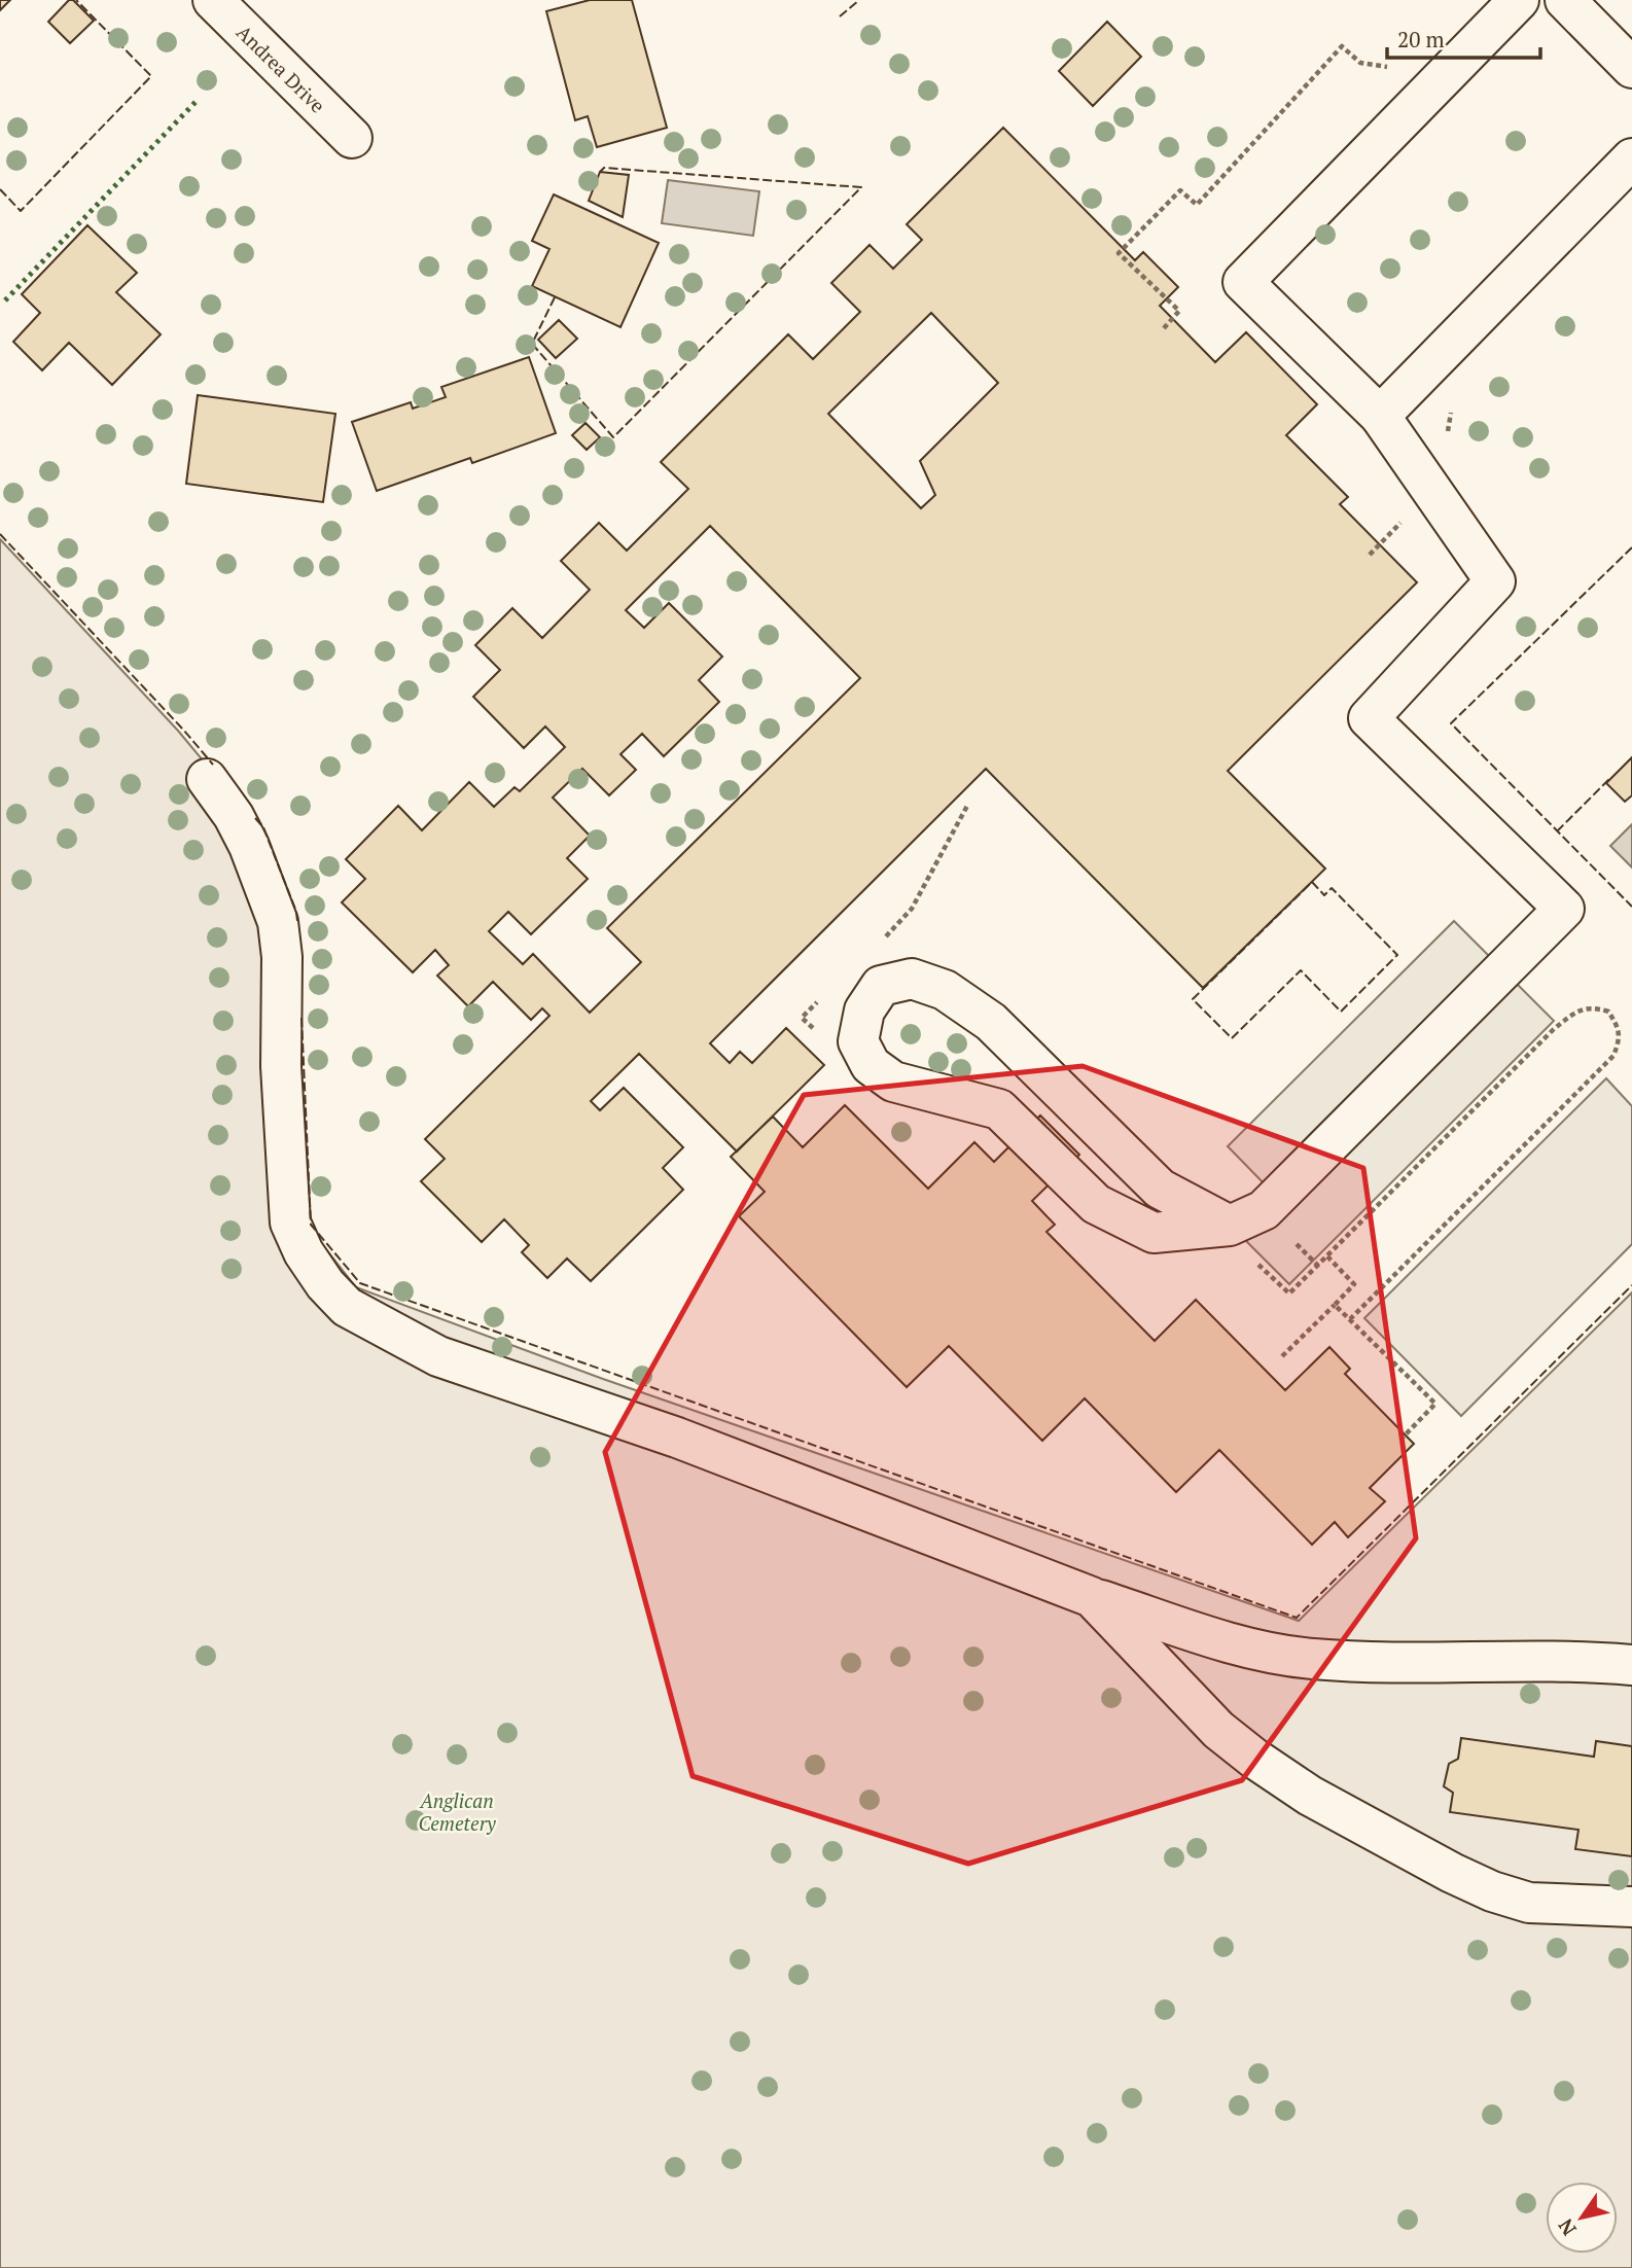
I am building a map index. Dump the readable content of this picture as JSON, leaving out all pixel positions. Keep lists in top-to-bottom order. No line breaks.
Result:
{"streets":{"street":["Andrea Drive"]},"parks":["Anglican Cemetery"],"scale_bar":"20 m","north":"bottom left"}
